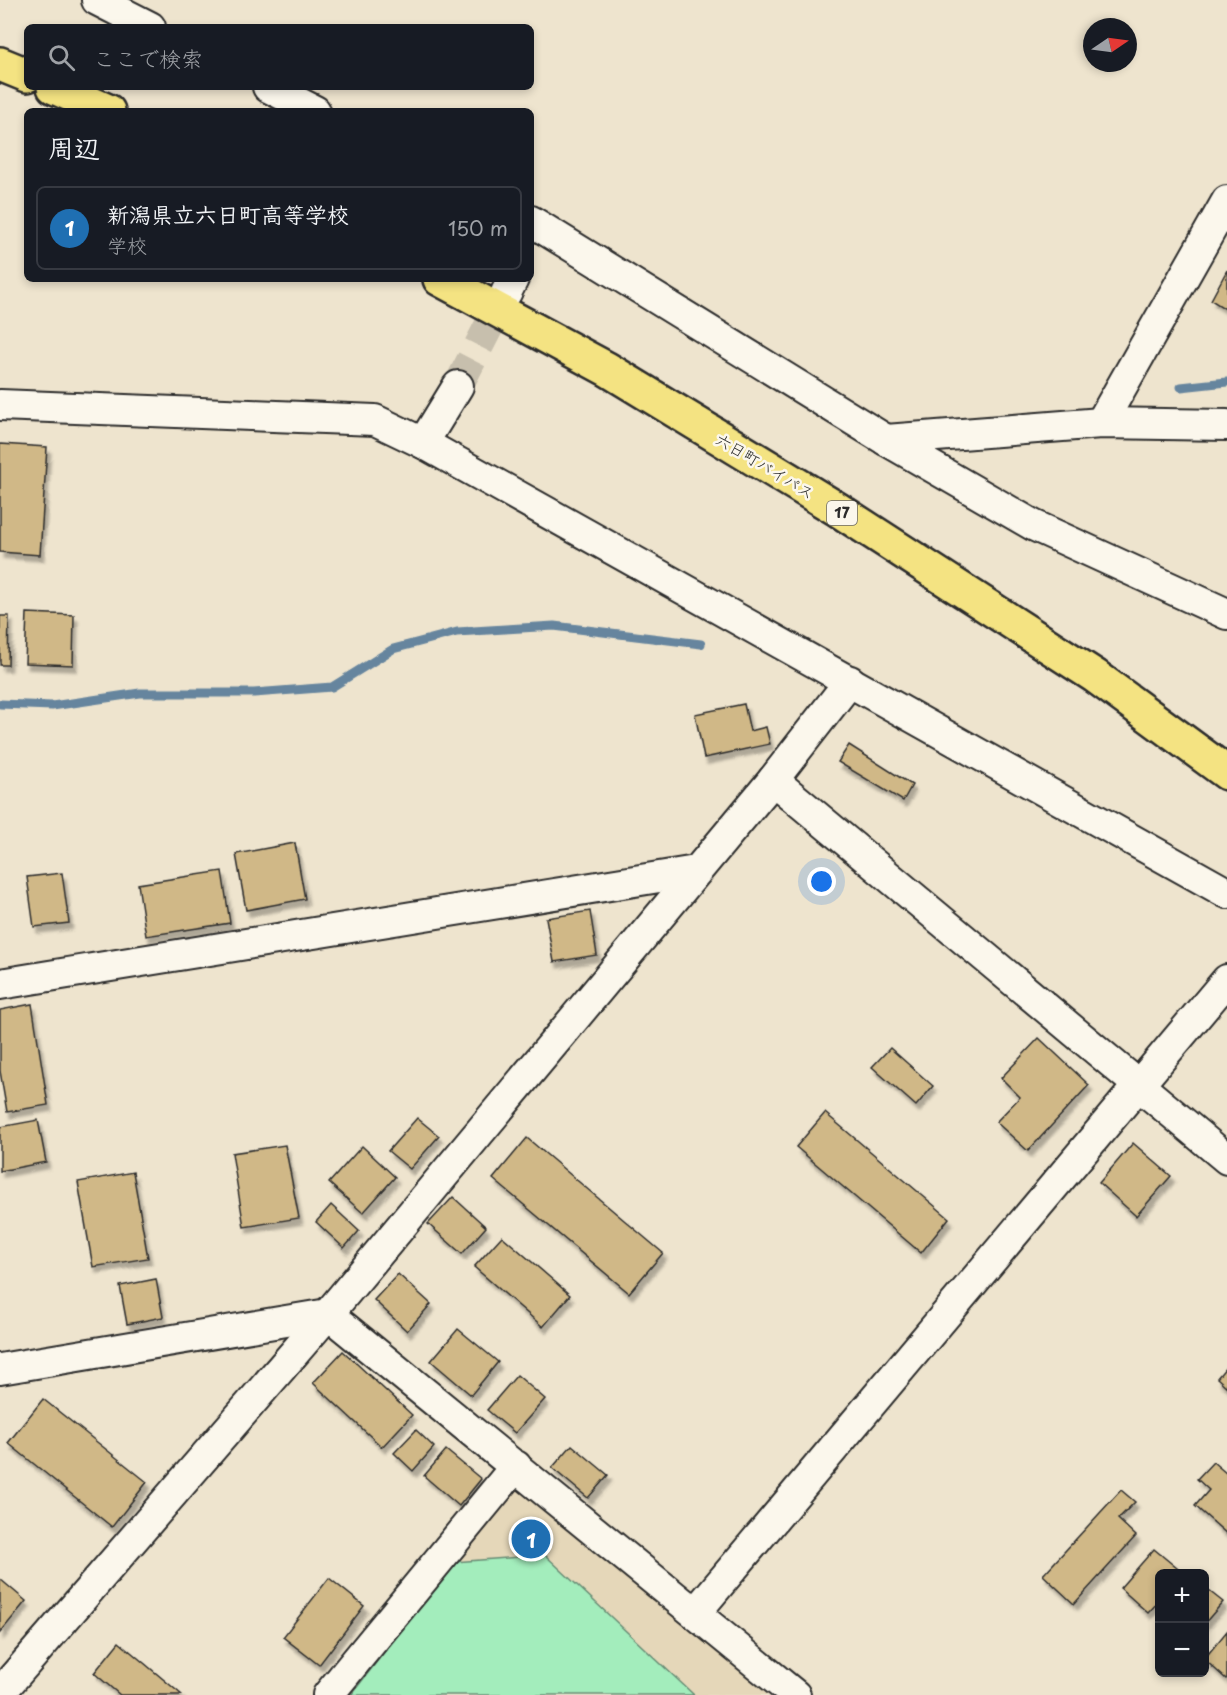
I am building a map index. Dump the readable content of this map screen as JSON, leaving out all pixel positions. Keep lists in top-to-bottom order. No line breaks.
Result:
{"streets":{"highway":["六日町バイパス","17"]},"north":"right","page":{"search":"ここで検索","heading":"周辺","list":[{"mark":"1","name":"新潟県立六日町高等学校","note":"学校","value":"150 m"}],"pins":"1","map_buttons":["+","−"]}}
